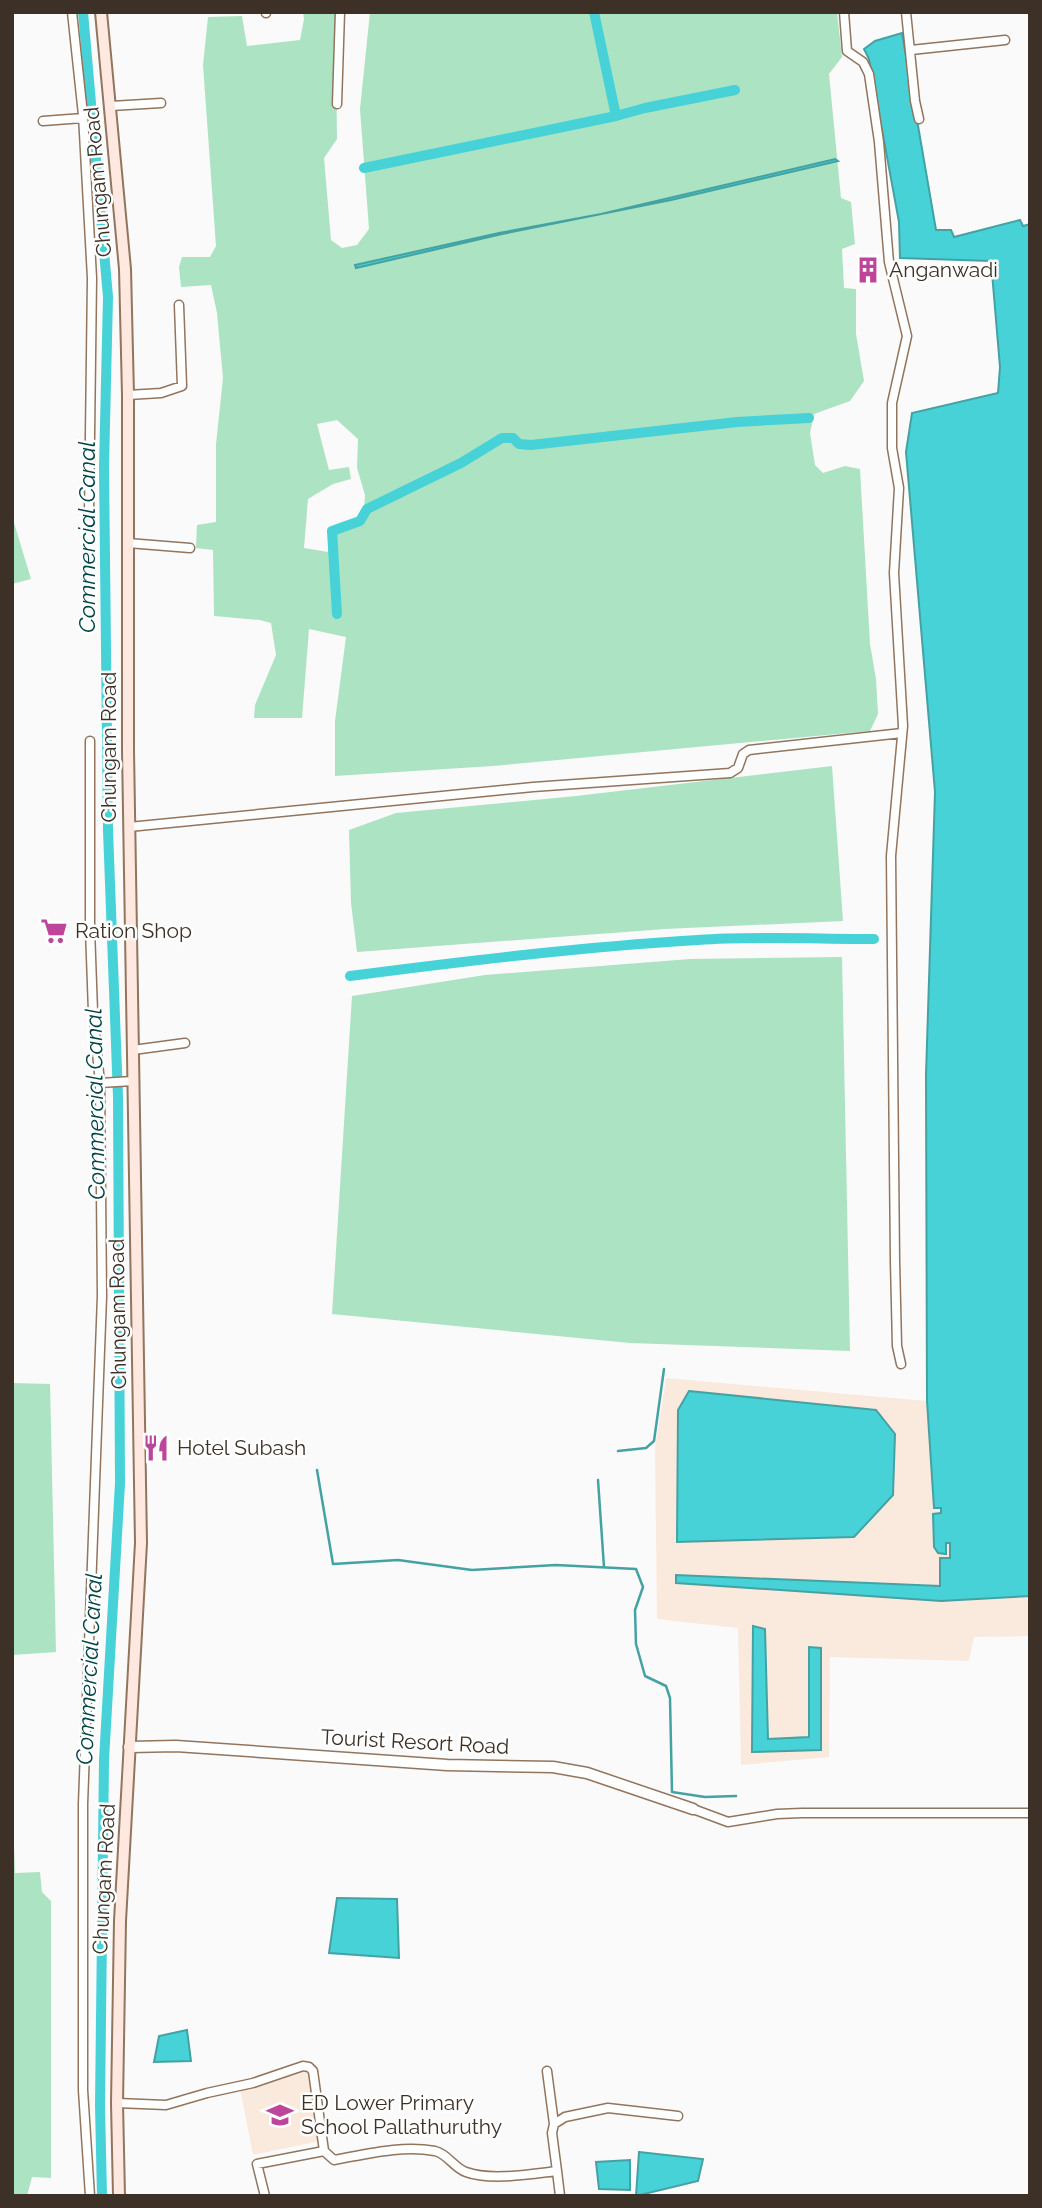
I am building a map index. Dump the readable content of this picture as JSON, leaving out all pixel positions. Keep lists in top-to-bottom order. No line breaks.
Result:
{"streets":{"main road":["Chungam Road"],"street":["Tourist Resort Road"]},"crossings":[["Chungam Road","Tourist Resort Road"]],"water":["Commercial Canal"],"places":{"building":["Anganwadi"],"supermarket":["Ration Shop"],"restaurant":["Hotel Subash"],"school or university":["ED Lower Primary School Pallathuruthy"]}}
